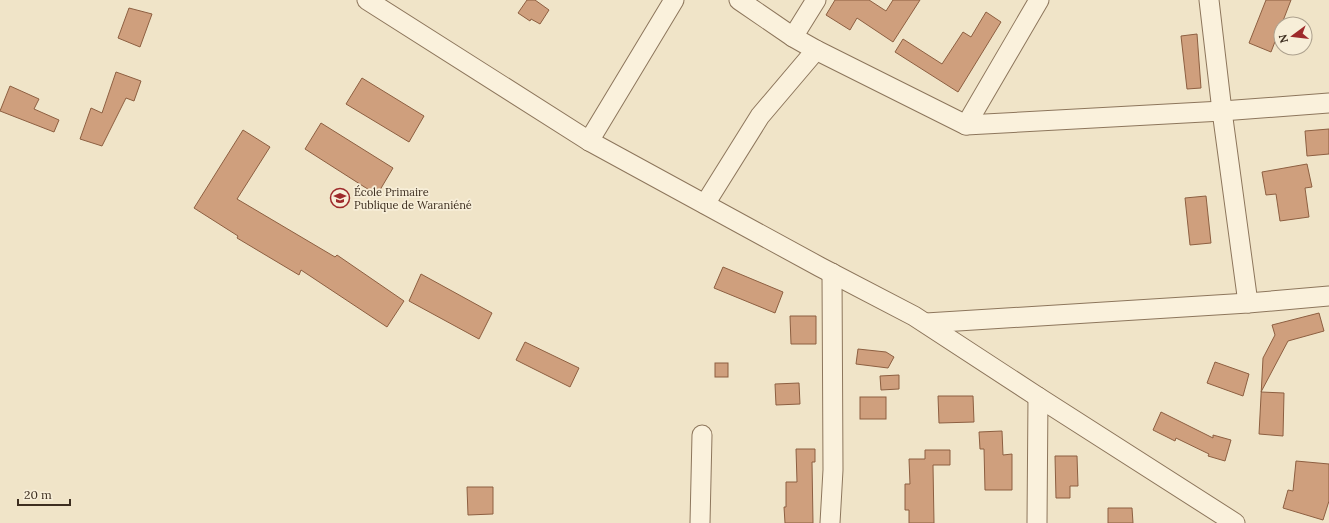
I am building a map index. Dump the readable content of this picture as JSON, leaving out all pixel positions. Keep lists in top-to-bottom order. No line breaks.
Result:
{"places":{"school or university":["École Primaire Publique de Waraniéné"]},"scale_bar":"20 m","north":"left"}
